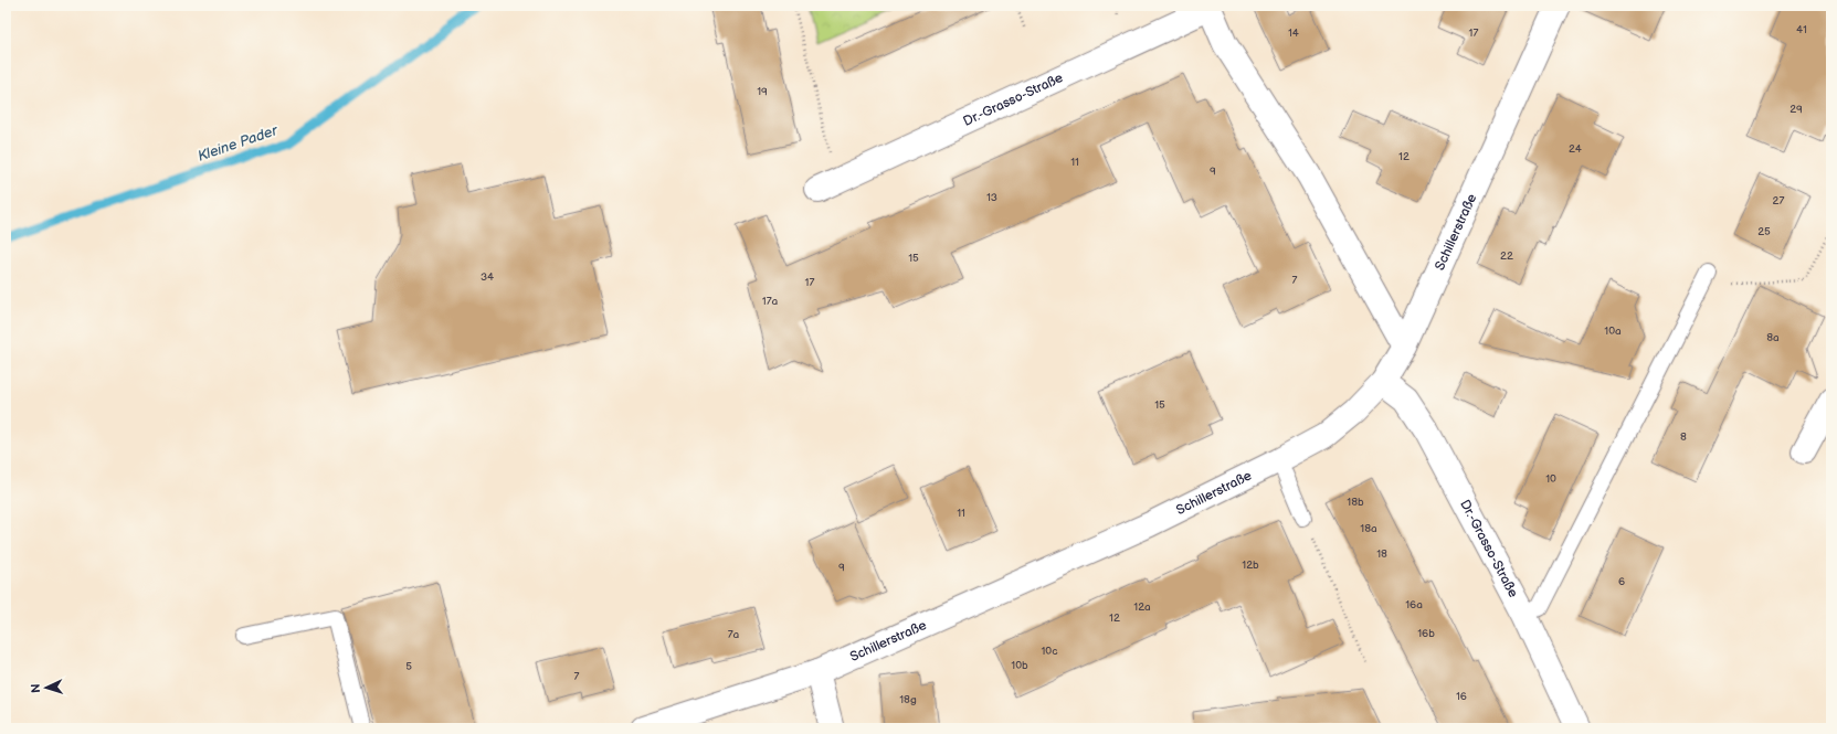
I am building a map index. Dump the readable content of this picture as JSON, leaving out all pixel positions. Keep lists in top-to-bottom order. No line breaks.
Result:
{"streets":{"street":["Dr.-Grasso-Straße","Schillerstraße"]},"crossings":[["Dr.-Grasso-Straße","Schillerstraße"]],"water":["Kleine Pader"],"house_numbers":["41","14","17","19","29","24","12","11","9","13","27","25","22","15","34","7","17","17a","10a","8a","15","8","10","18b","11","18a","18","12b","9","6","16a","12a","12","16b","7a","10c","10b","5","7","16","18g"],"north":"left"}
